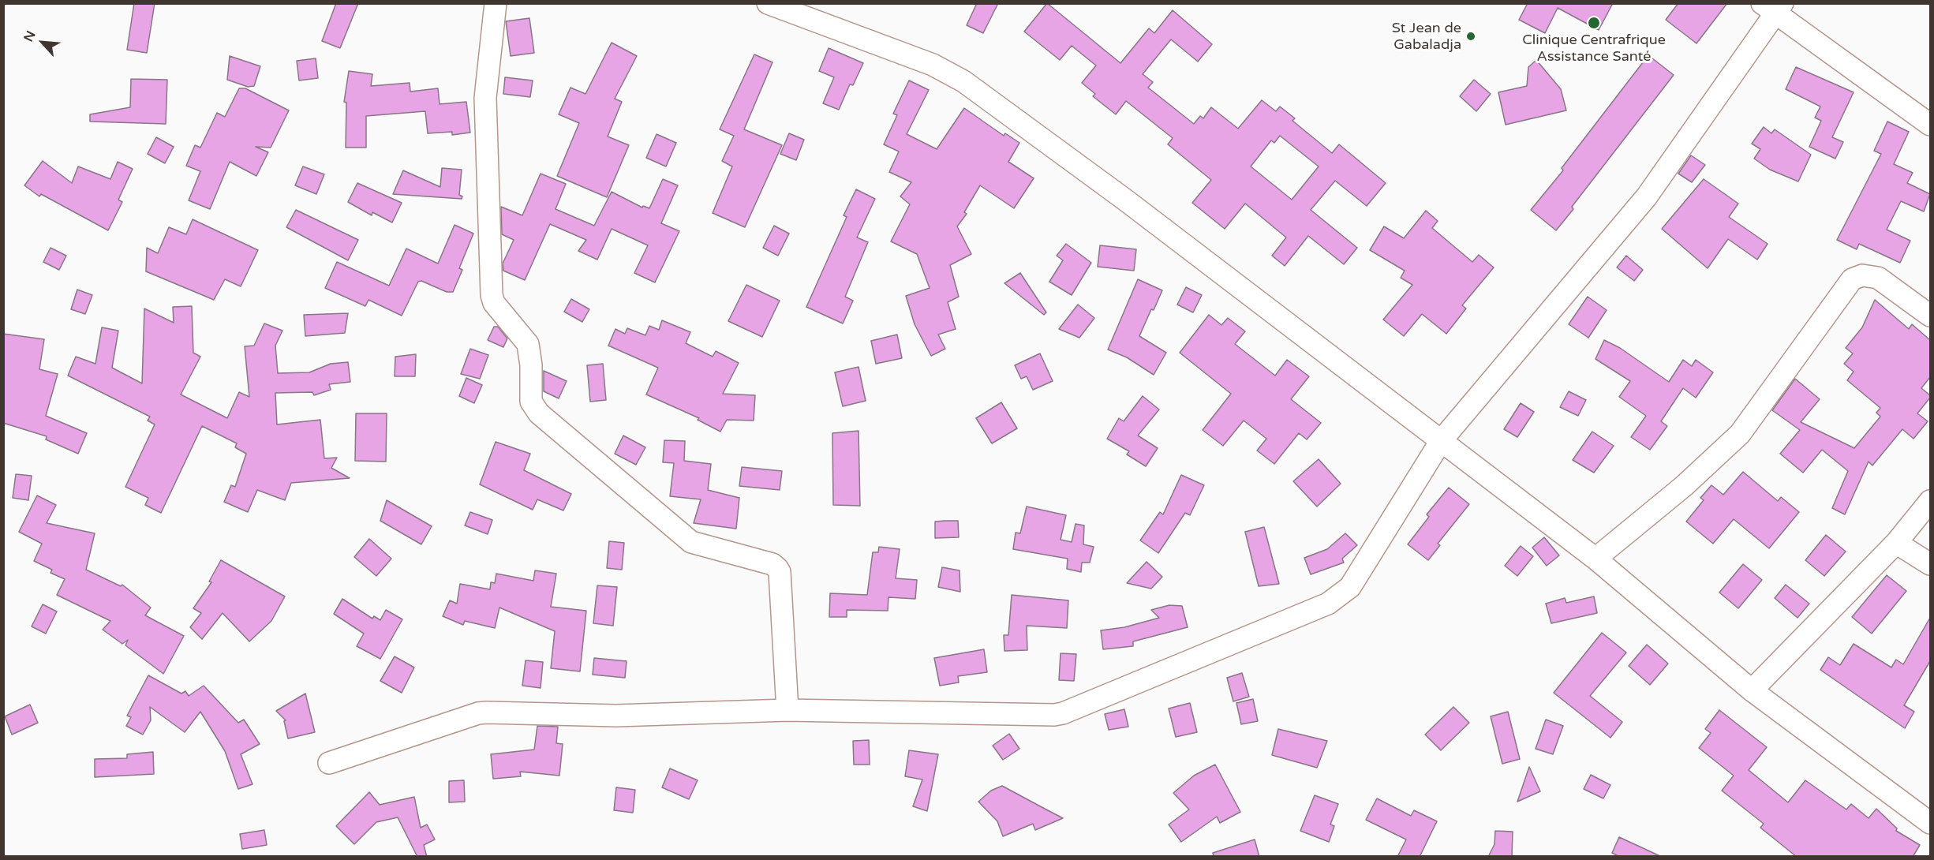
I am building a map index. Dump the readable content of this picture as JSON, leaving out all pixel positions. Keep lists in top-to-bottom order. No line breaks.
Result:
{"places":["Clinique Centrafrique Assistance Santé","St Jean de Gabaladja"],"north":"top left"}
